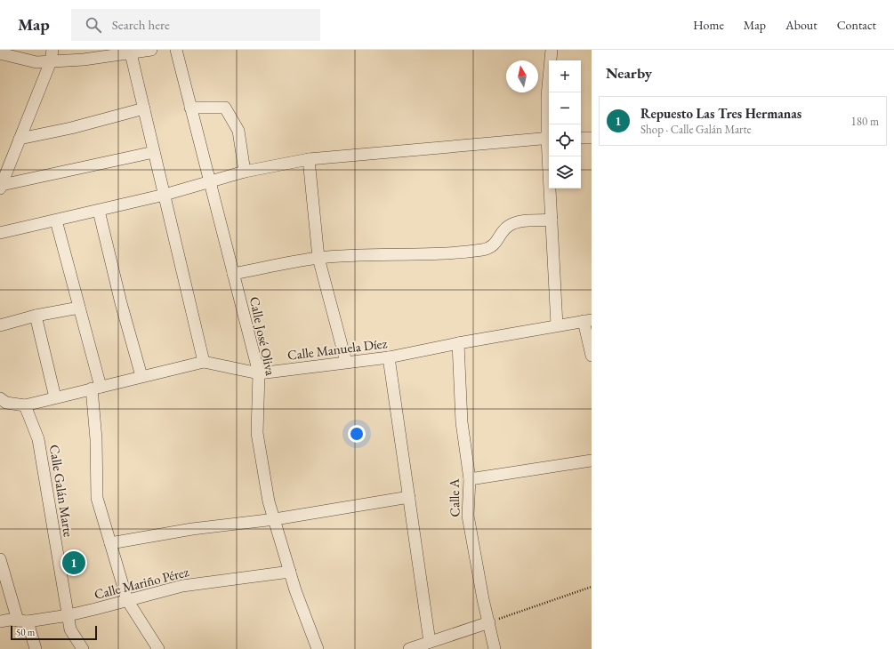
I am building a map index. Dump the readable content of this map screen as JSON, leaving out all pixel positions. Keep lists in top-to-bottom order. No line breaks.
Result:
{"streets":{"street":["Calle José Oliva","Calle Manuela Díez","Calle Galán Marte","Calle A","Calle Mariño Pérez"]},"crossings":[["Calle José Oliva","Calle Manuela Díez"],["Calle José Oliva","Calle Mariño Pérez"],["Calle Manuela Díez","Calle Galán Marte"],["Calle Manuela Díez","Calle A"],["Calle Galán Marte","Calle Mariño Pérez"]],"scale_bar":"50 m","north":"top","page":{"header":"Map","search":"Search here","nav":["Home","Map","About","Contact"],"heading":"Nearby","map_buttons":["+","−"],"list":[{"mark":"1","name":"Repuesto Las Tres Hermanas","note":"Shop · Calle Galán Marte","value":"180 m"}],"pins":"1","scale":"50 m"}}
